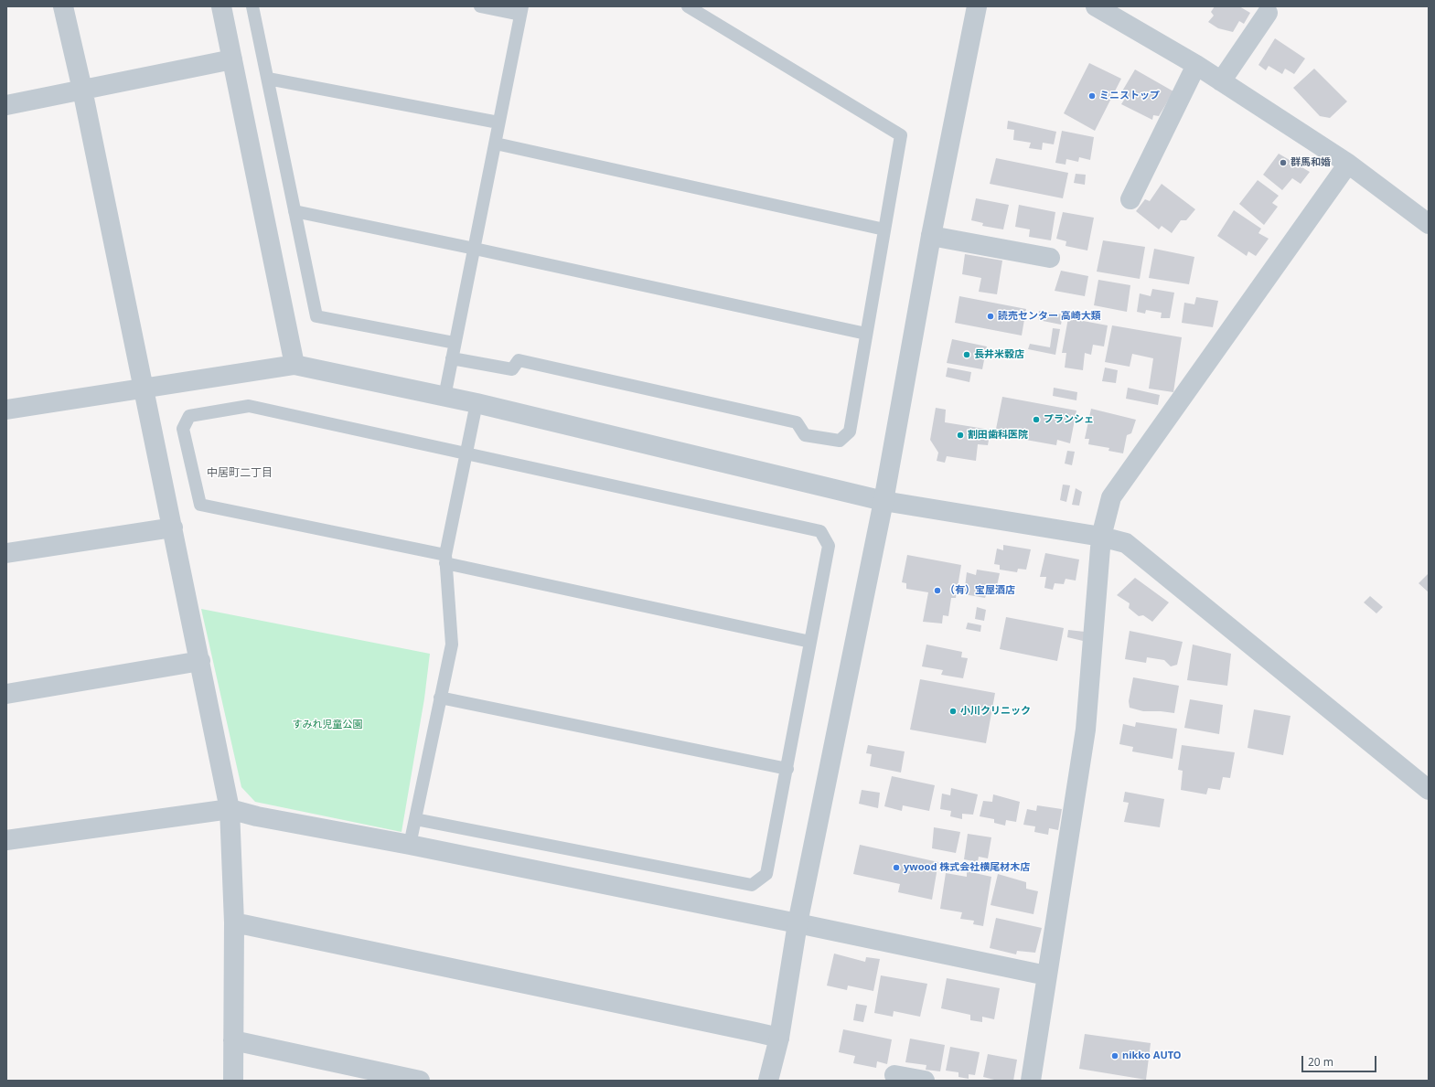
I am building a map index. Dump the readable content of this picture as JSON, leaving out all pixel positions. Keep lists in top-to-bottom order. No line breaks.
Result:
{"districts":["中居町二丁目"],"parks":["すみれ児童公園"],"places":["ミニストップ","群馬和婚","読売センター 高崎大類","長井米穀店","プランシェ","割田歯科医院","（有）宝屋酒店","小川クリニック","ywood 株式会社横尾材木店","nikko AUTO"],"scale_bar":"20 m"}
